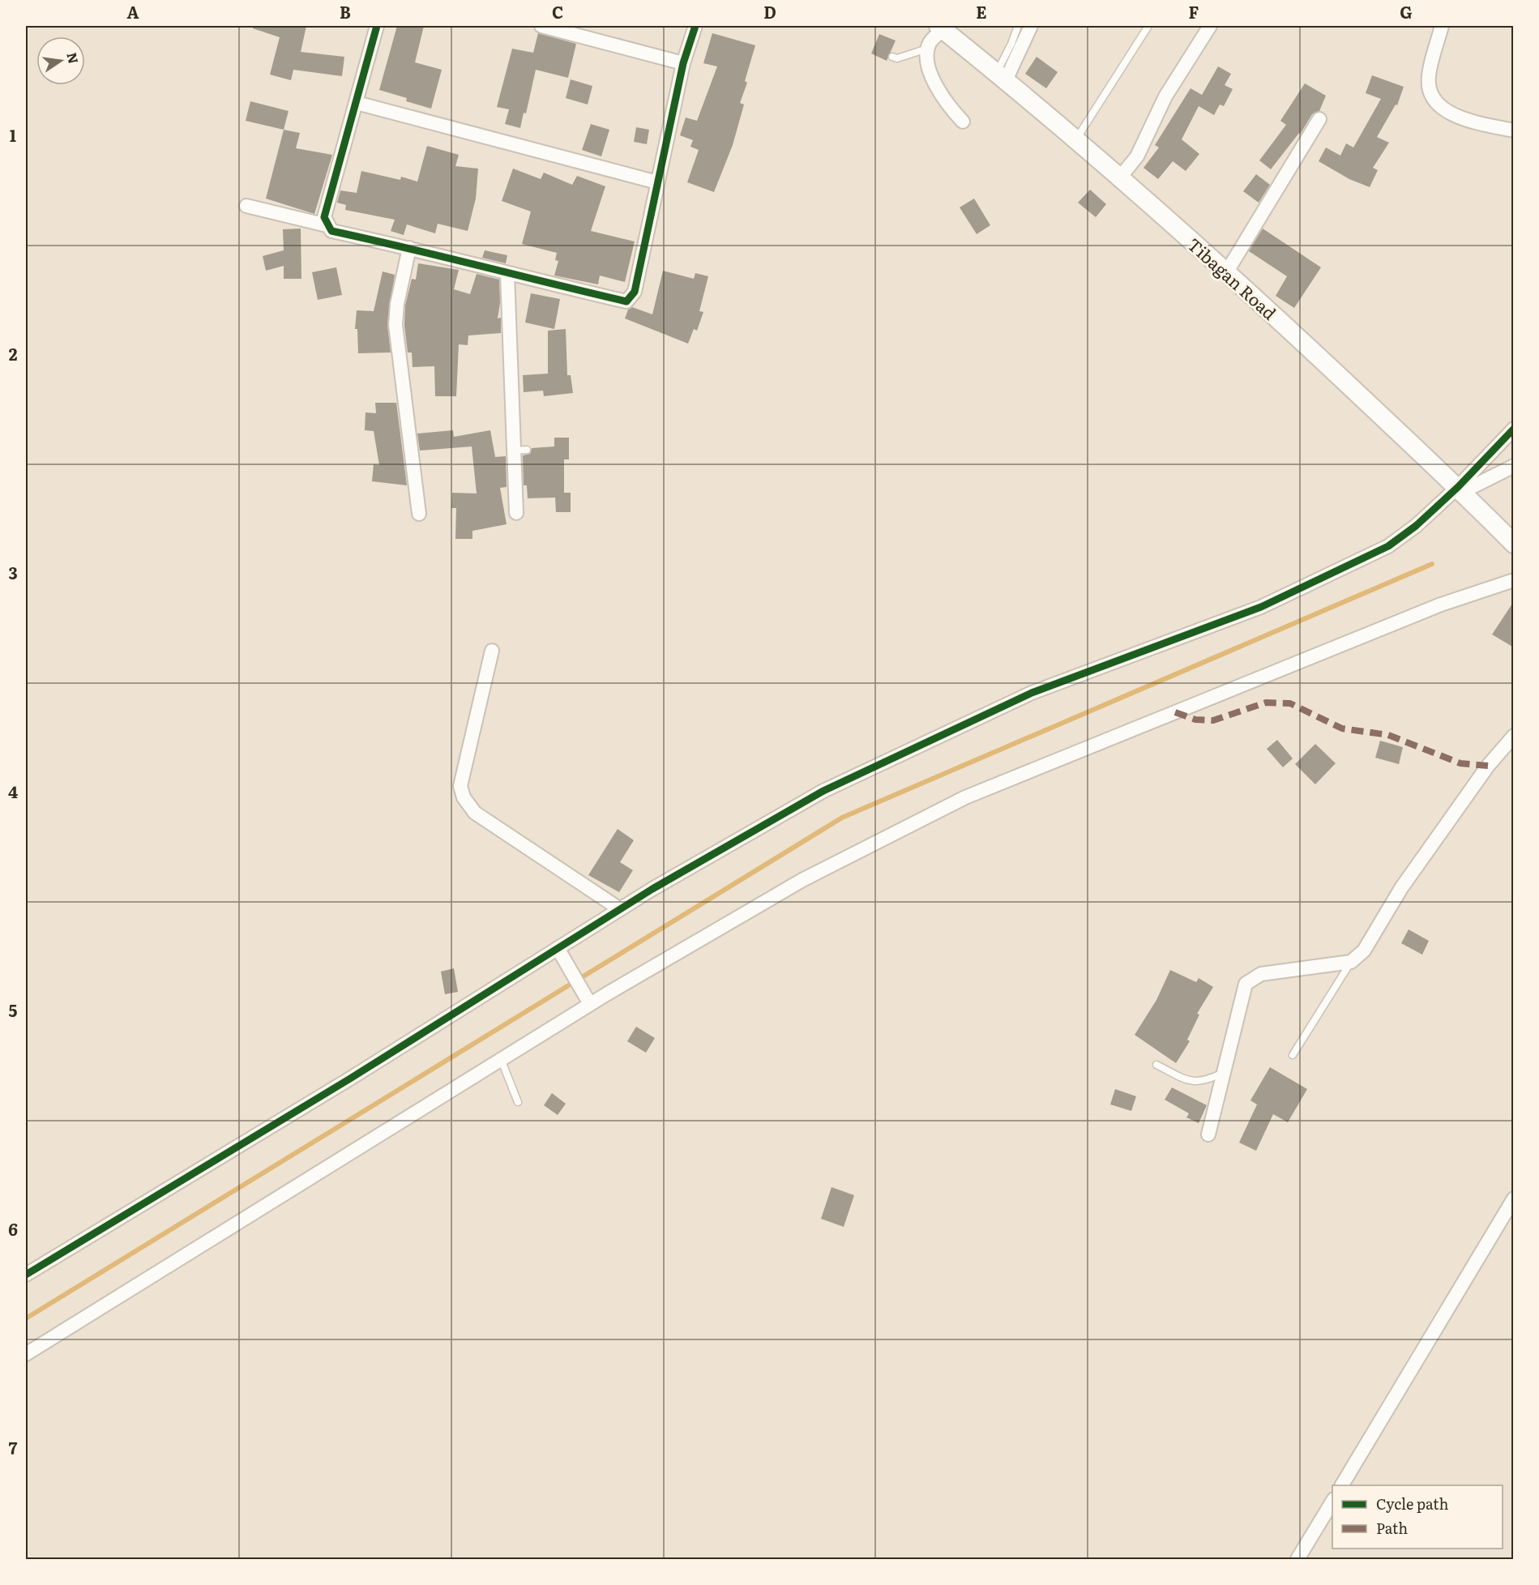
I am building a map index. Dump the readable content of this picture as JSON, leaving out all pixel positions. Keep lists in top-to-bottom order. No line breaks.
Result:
{"streets":{"main road":["Tibagan Road"]},"legend":["Cycle path","Path"],"north":"right","grid":{"columns":["A","B","C","D","E","F","G"],"rows":["1","2","3","4","5","6","7"]}}
